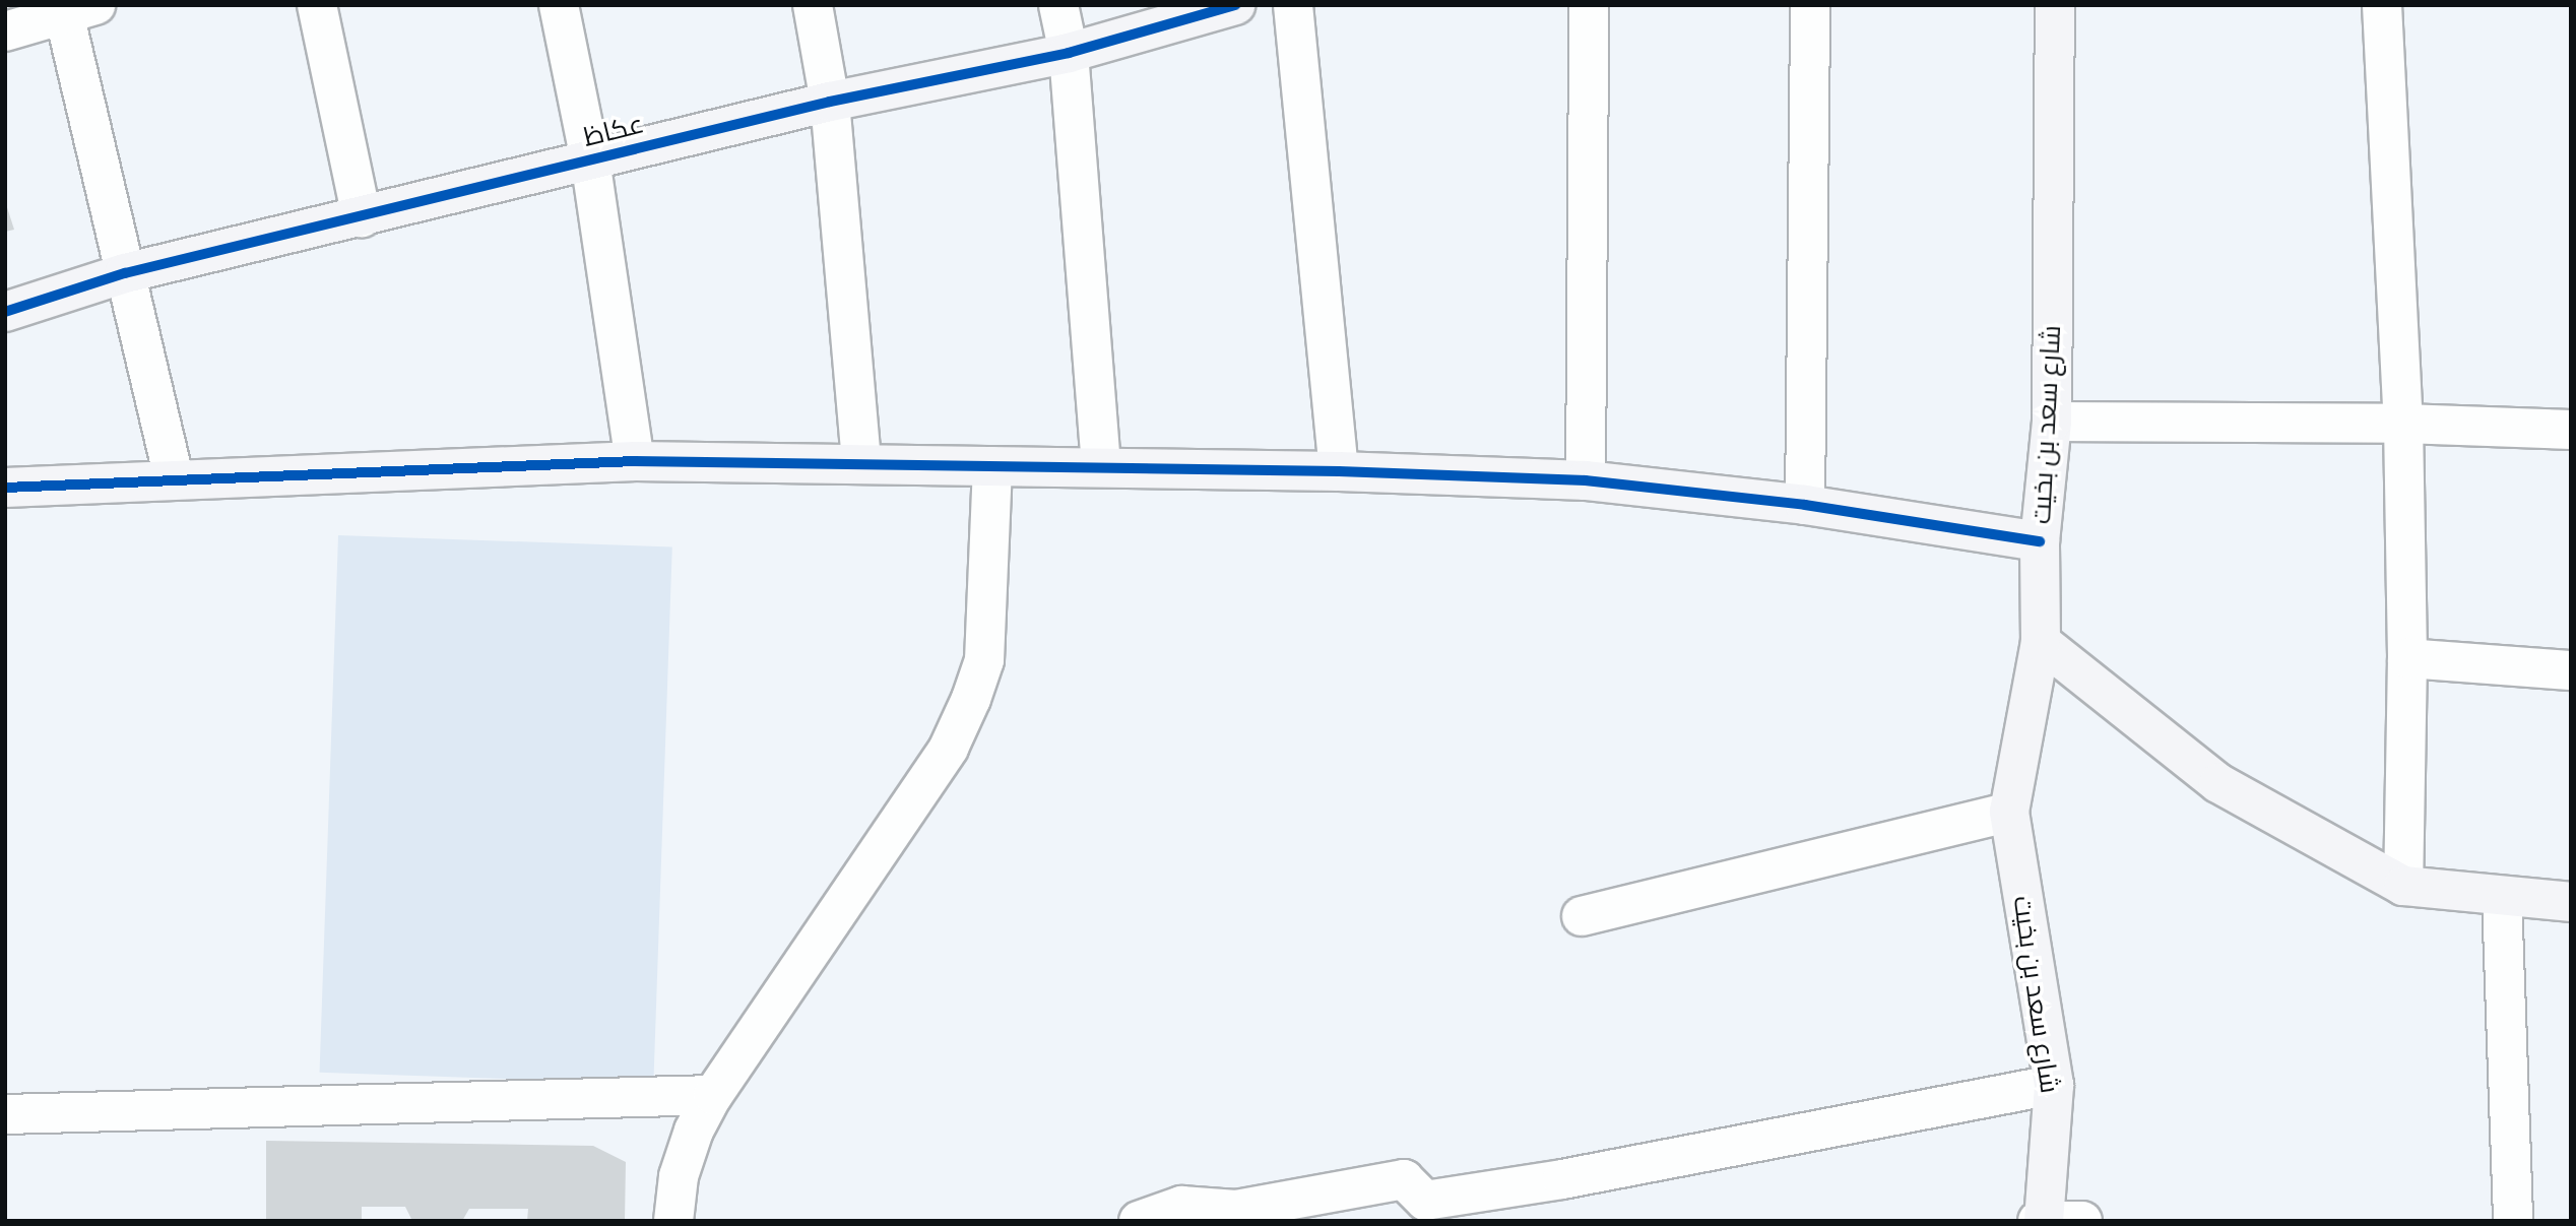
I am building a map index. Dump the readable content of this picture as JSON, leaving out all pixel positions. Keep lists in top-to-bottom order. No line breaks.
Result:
{"streets":{"street":["عكاظ","شارع سعد بن بخيت"]}}
